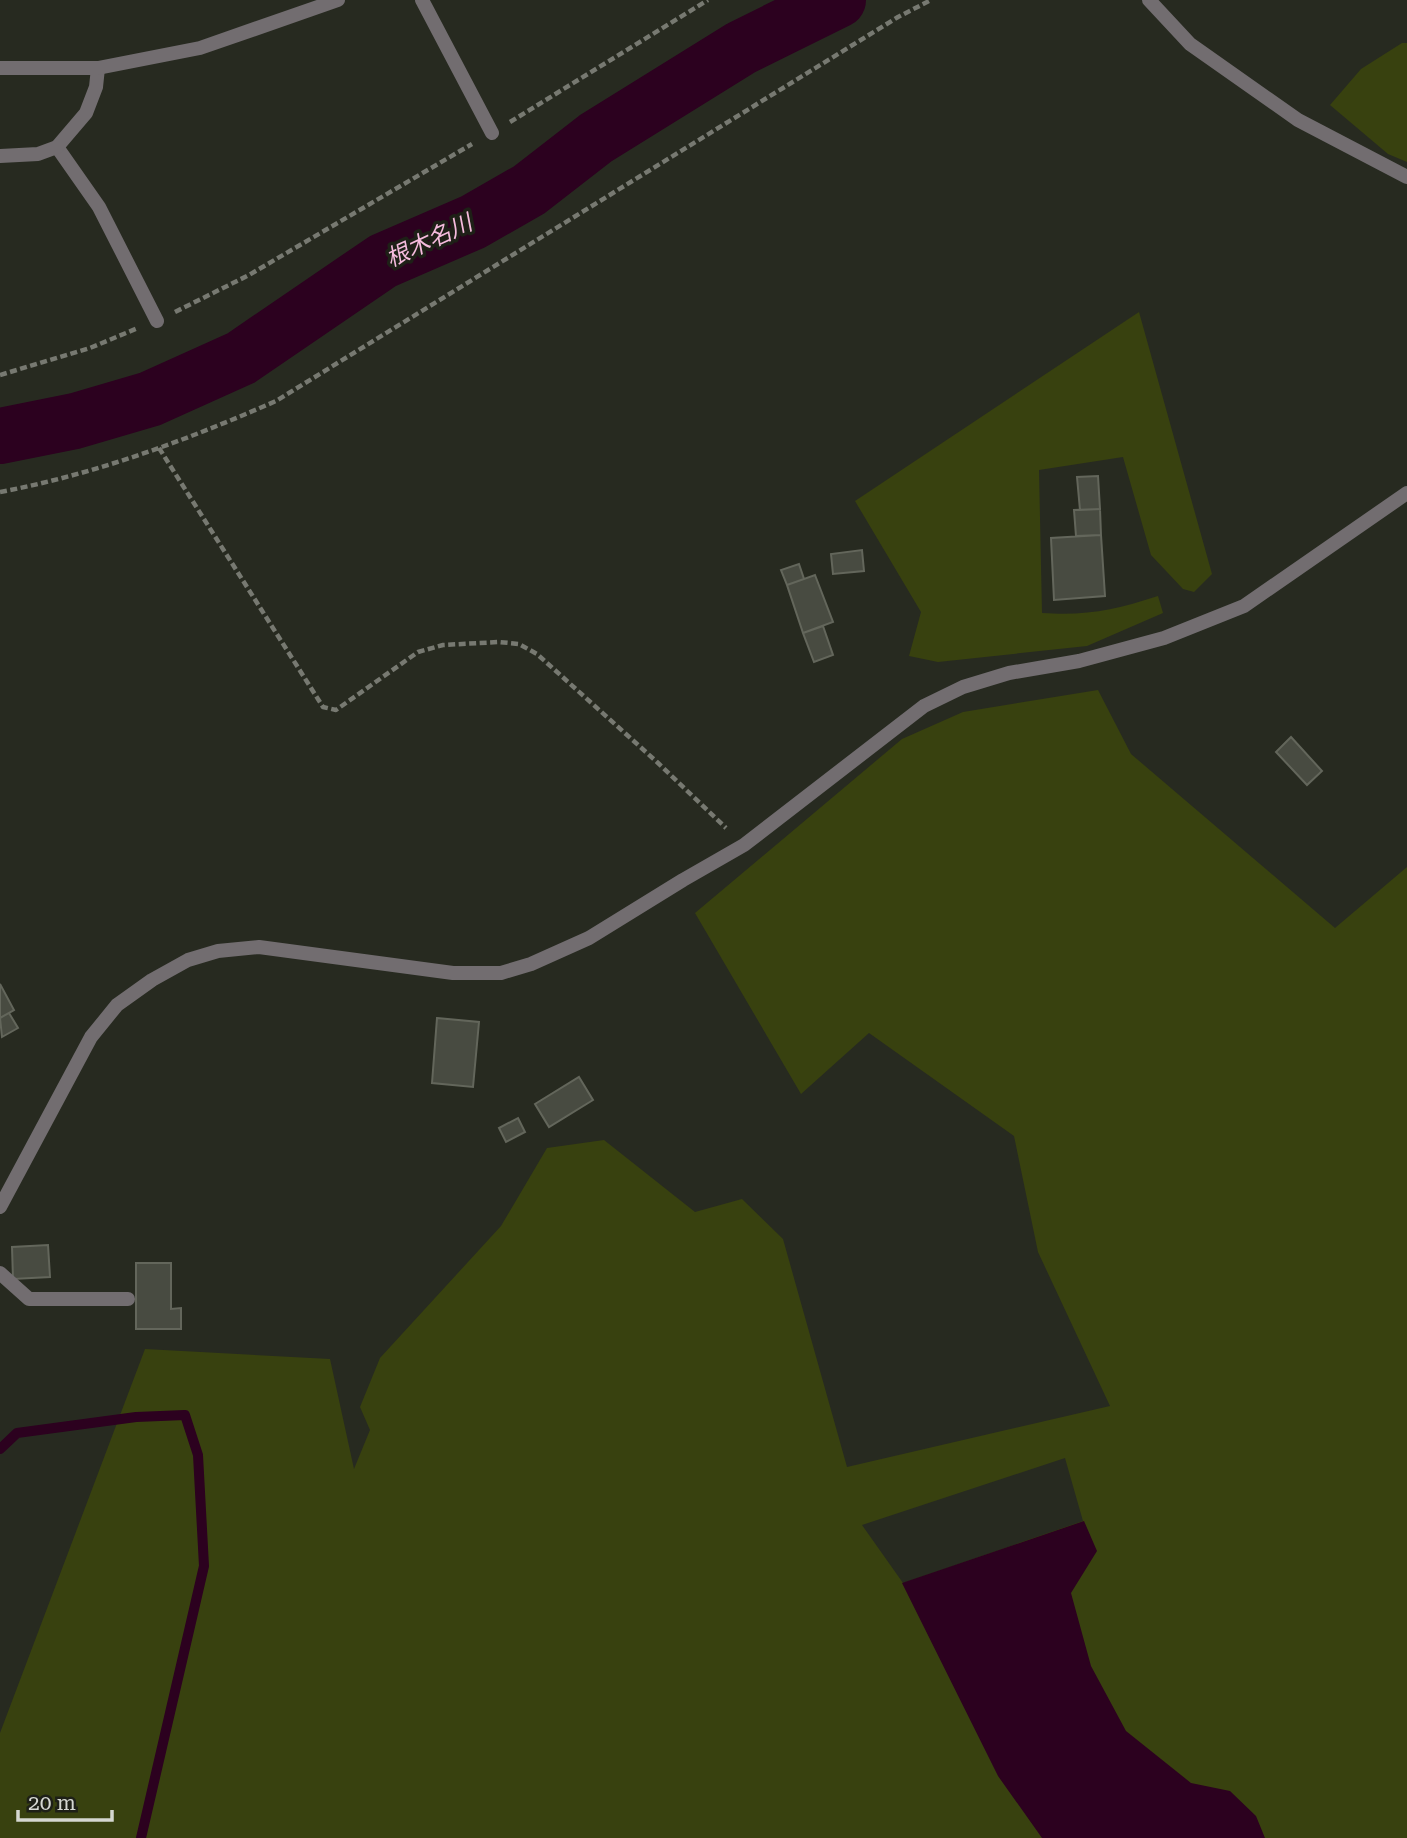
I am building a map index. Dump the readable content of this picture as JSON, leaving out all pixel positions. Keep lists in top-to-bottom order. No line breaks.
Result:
{"water":["根木名川"],"scale_bar":"20 m"}
